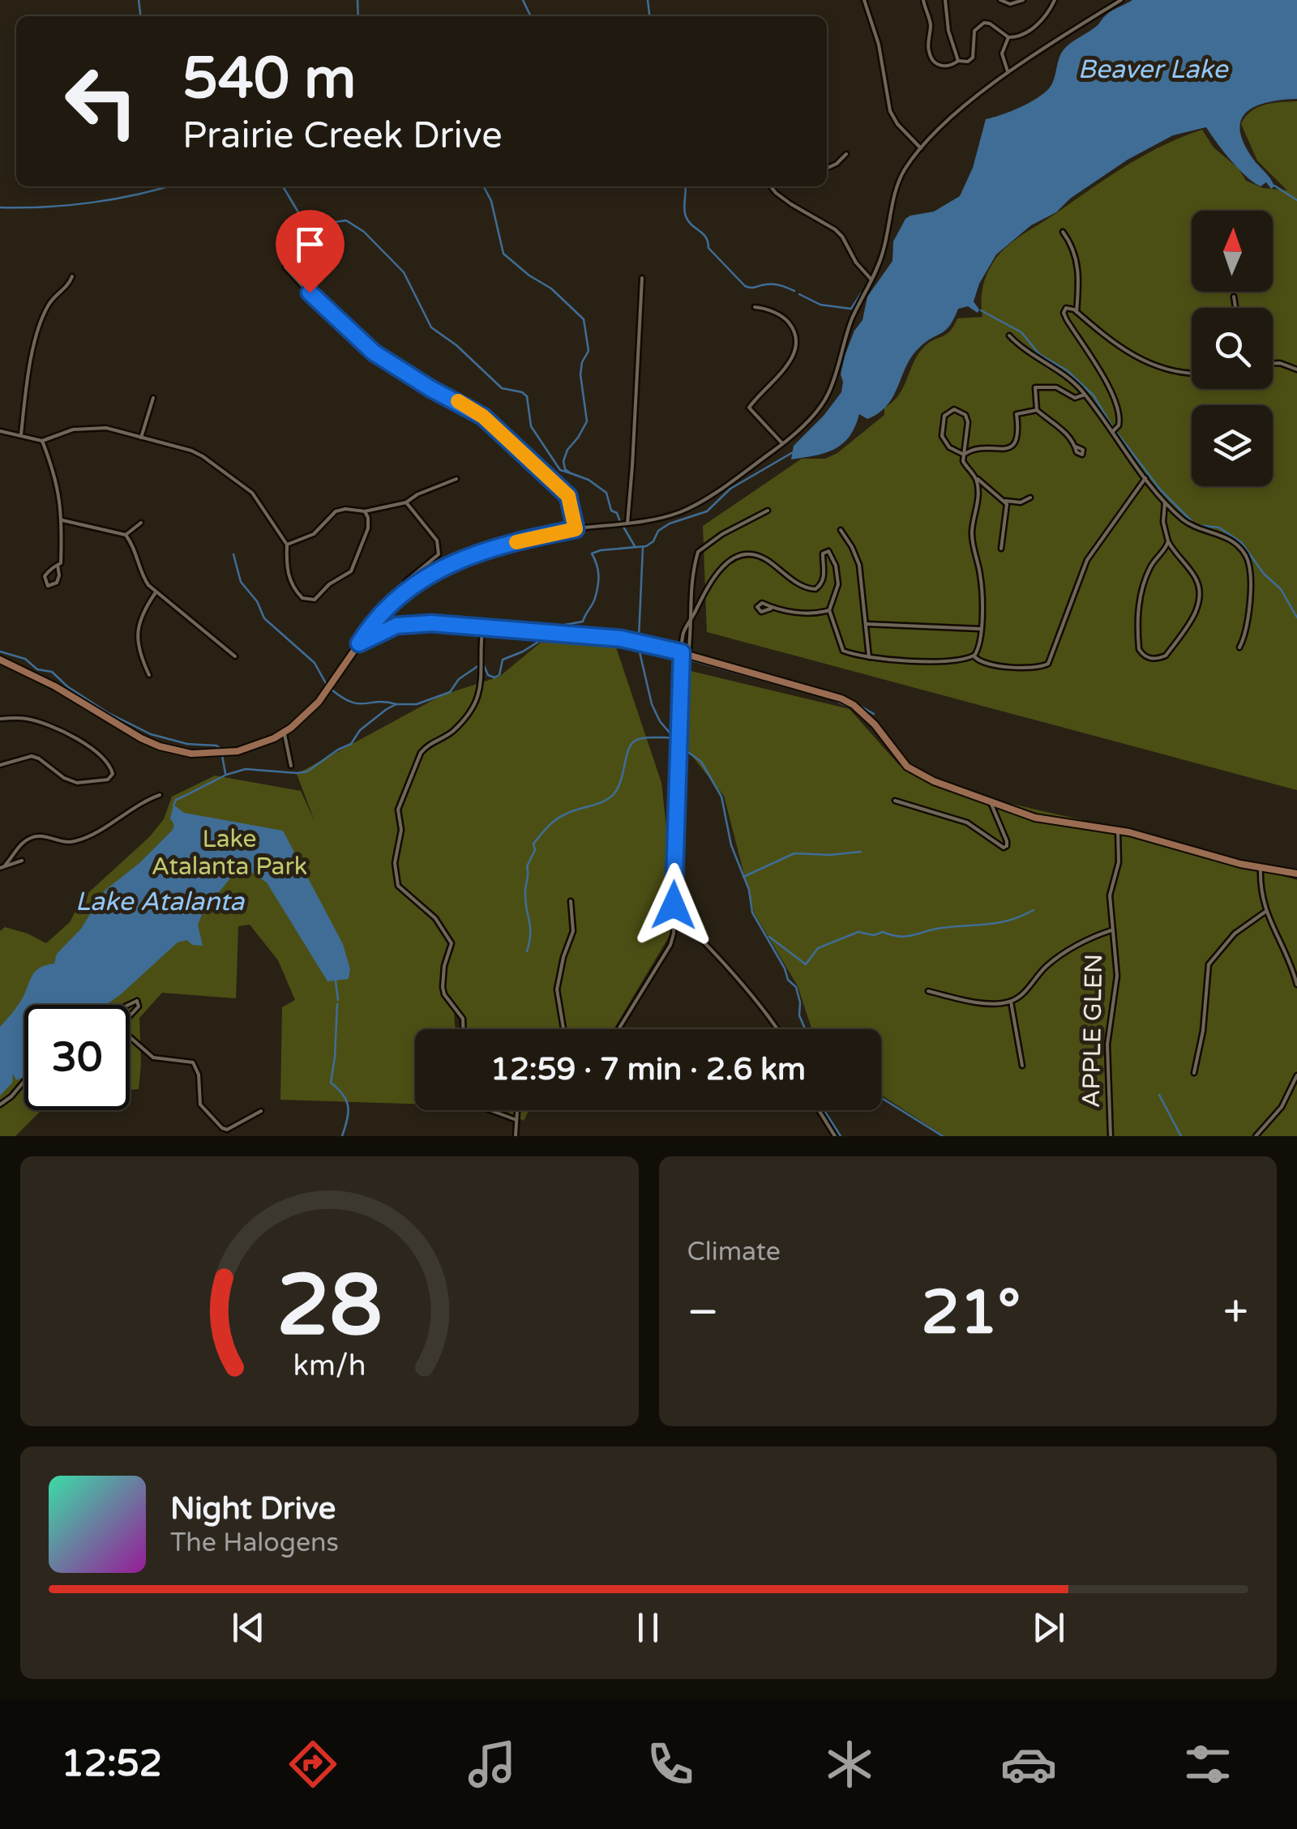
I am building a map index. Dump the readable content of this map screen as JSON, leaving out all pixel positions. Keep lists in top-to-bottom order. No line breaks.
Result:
{"streets":{"street":["APPLE GLEN"]},"water":["Beaver Lake","Lake Atalanta"],"parks":["Lake Atalanta Park"],"north":"top","page":{"turn":["540 m","Prairie Creek Drive"],"limit":"30","trip":"12:59 · 7 min · 2.6 km","tile":"Climate","heat":["−","21°","+"],"song":["Night Drive","The Halogens"],"tabs":"12:52","gauge":["28","km/h"]}}
